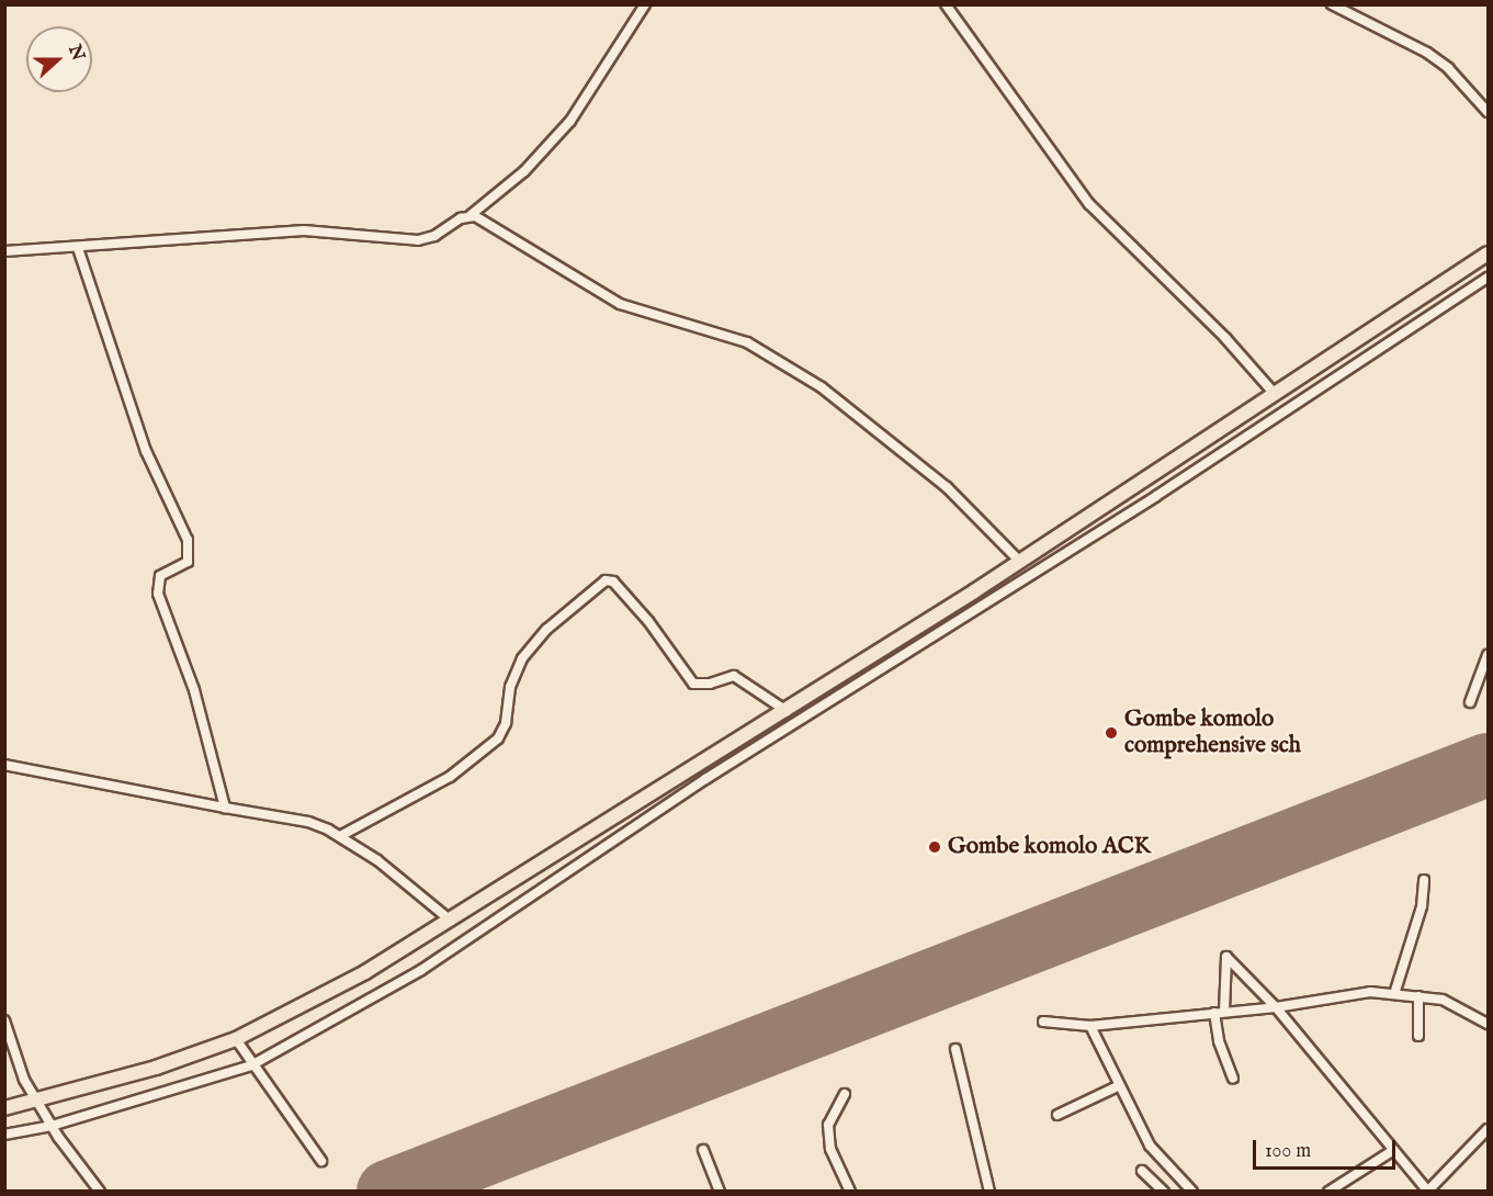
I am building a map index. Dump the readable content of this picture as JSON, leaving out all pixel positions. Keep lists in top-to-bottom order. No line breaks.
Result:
{"places":["Gombe komolo comprehensive sch","Gombe komolo ACK"],"scale_bar":"100 m","north":"right"}
